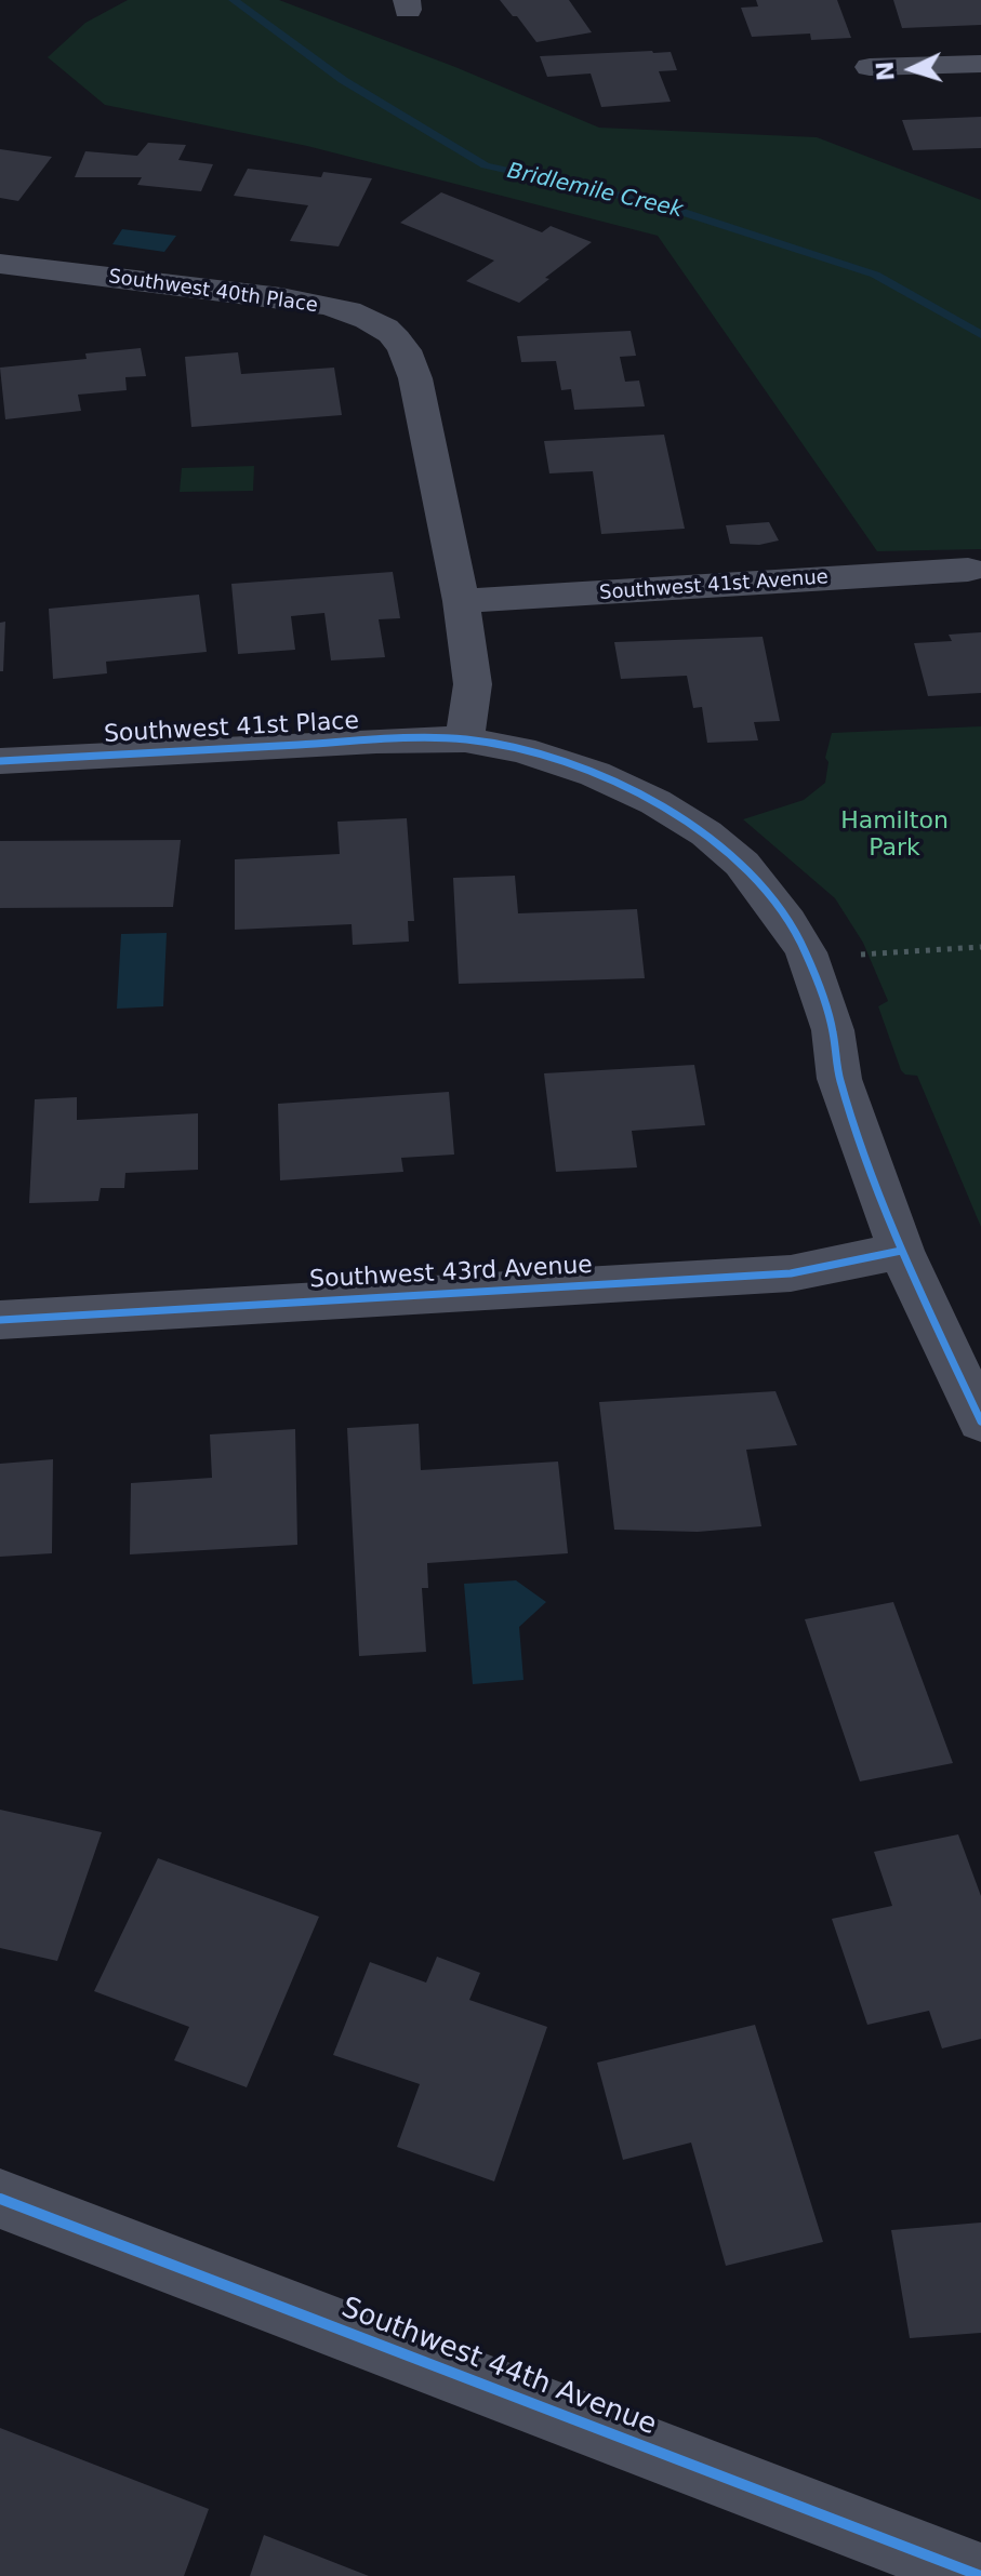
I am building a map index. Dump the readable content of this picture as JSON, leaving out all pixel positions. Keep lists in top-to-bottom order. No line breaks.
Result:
{"streets":{"street":["Southwest 40th Place","Southwest 41st Avenue","Southwest 41st Place","Southwest 43rd Avenue","Southwest 44th Avenue"]},"crossings":[["Southwest 40th Place","Southwest 41st Avenue"],["Southwest 41st Place","Southwest 43rd Avenue"]],"water":["Bridlemile Creek"],"parks":["Hamilton Park"],"north":"left"}
